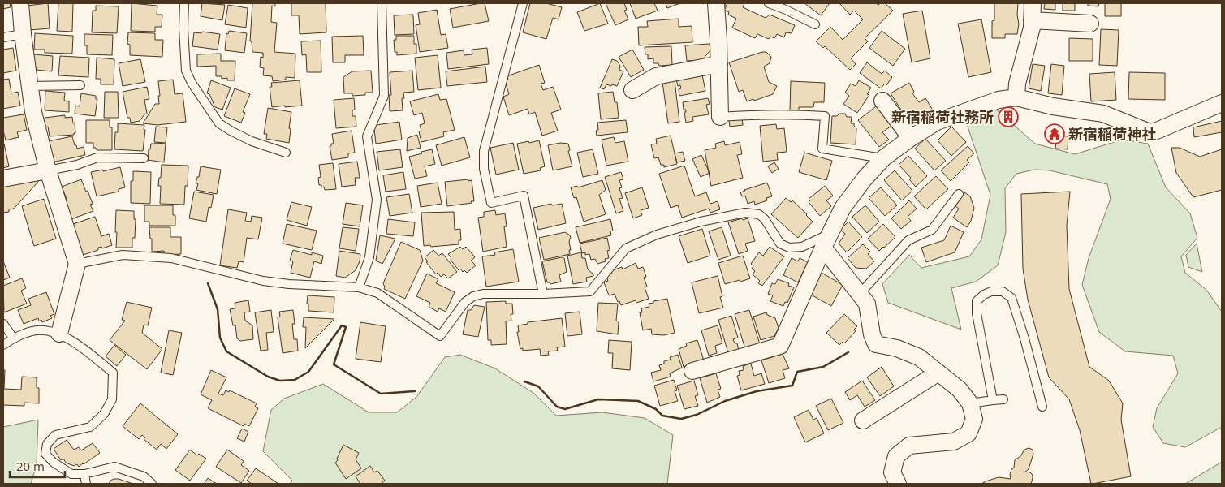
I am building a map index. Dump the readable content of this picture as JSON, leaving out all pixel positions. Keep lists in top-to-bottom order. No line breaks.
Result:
{"places":{"building":["新宿稲荷社務所"],"temple":["新宿稲荷神社"]},"scale_bar":"20 m"}
